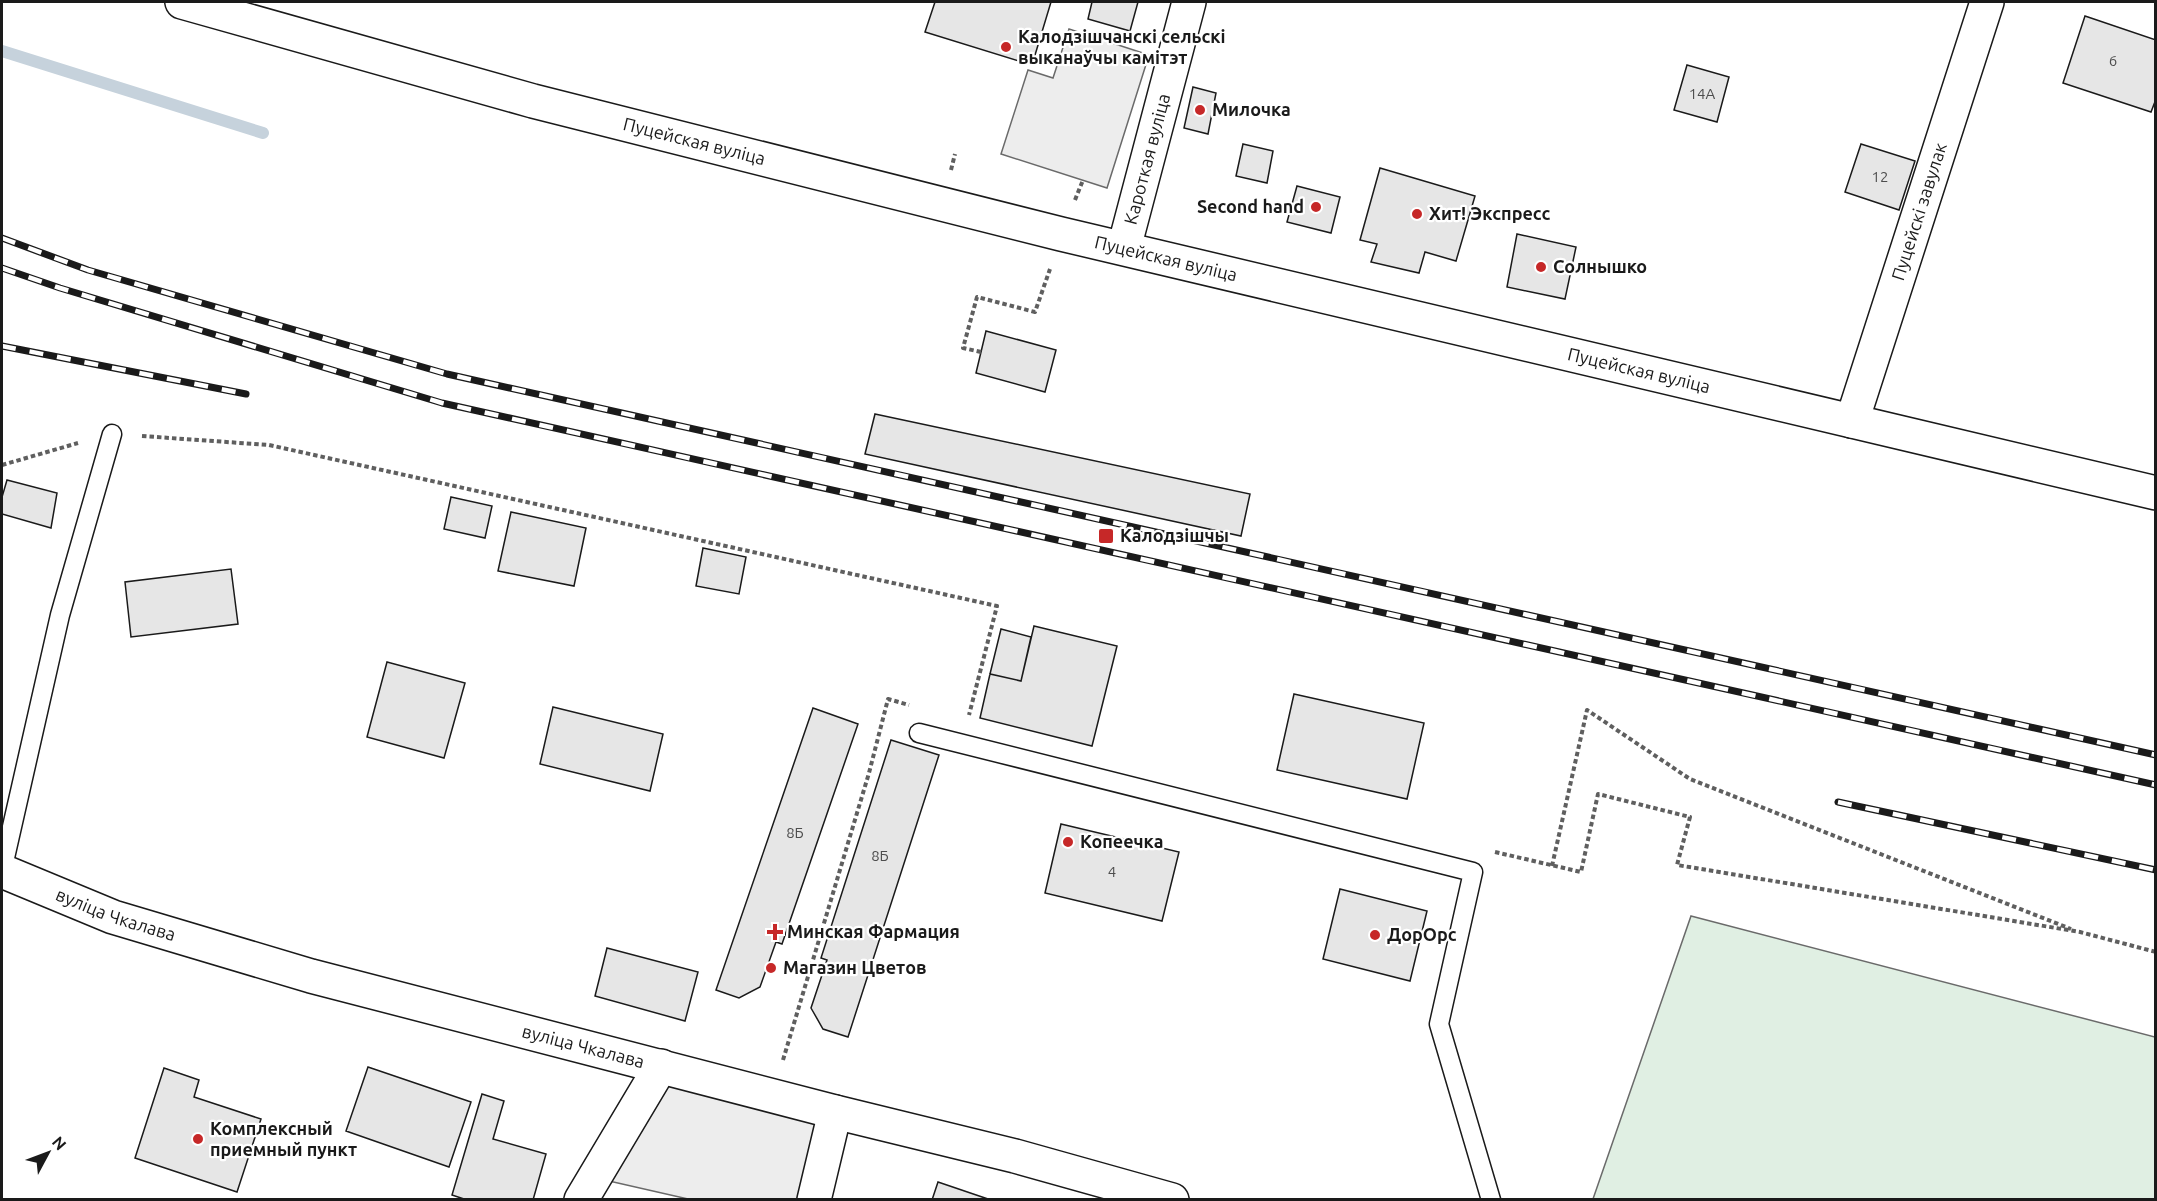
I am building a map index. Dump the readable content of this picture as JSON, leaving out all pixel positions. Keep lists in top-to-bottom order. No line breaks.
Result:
{"streets":{"street":["Пуцейская вуліца","Кароткая вуліца","Пуцейскі завулак","вуліца Чкалава"]},"crossings":[["Пуцейская вуліца","Кароткая вуліца"],["Пуцейская вуліца","Пуцейскі завулак"]],"places":{"other":["Калодзішчанскі сельскі выканаўчы камітэт","Милочка","Second hand","Хит! Экспресс","Солнышко","Копеечка","ДорОрс","Магазин Цветов","Комплексный приемный пункт"],"transit":["Калодзішчы"],"health":["Минская Фармация"]},"house_numbers":["6","14А","12","8Б","8Б","4"],"north":"top right"}
